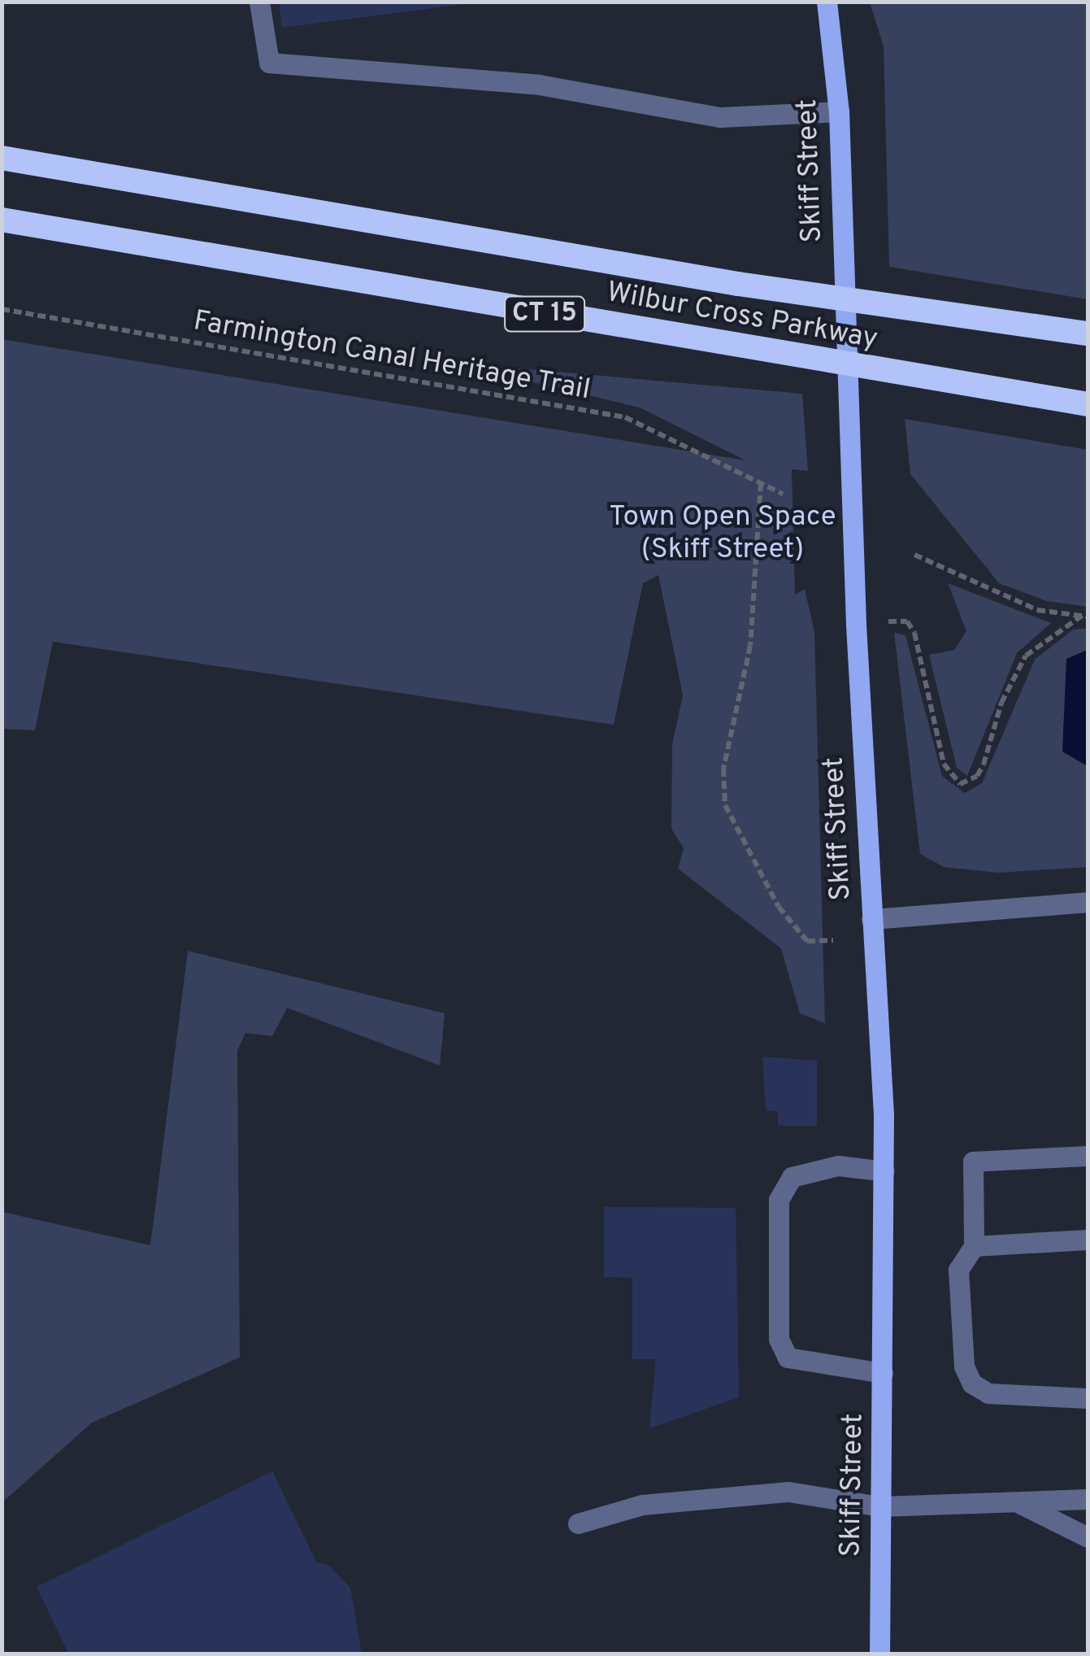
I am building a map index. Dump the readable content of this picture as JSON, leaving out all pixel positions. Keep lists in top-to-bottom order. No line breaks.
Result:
{"streets":{"highway":["CT 15","Wilbur Cross Parkway"],"main road":["Skiff Street"],"path":["Farmington Canal Heritage Trail"]},"parks":["Town Open Space (Skiff Street)"]}
